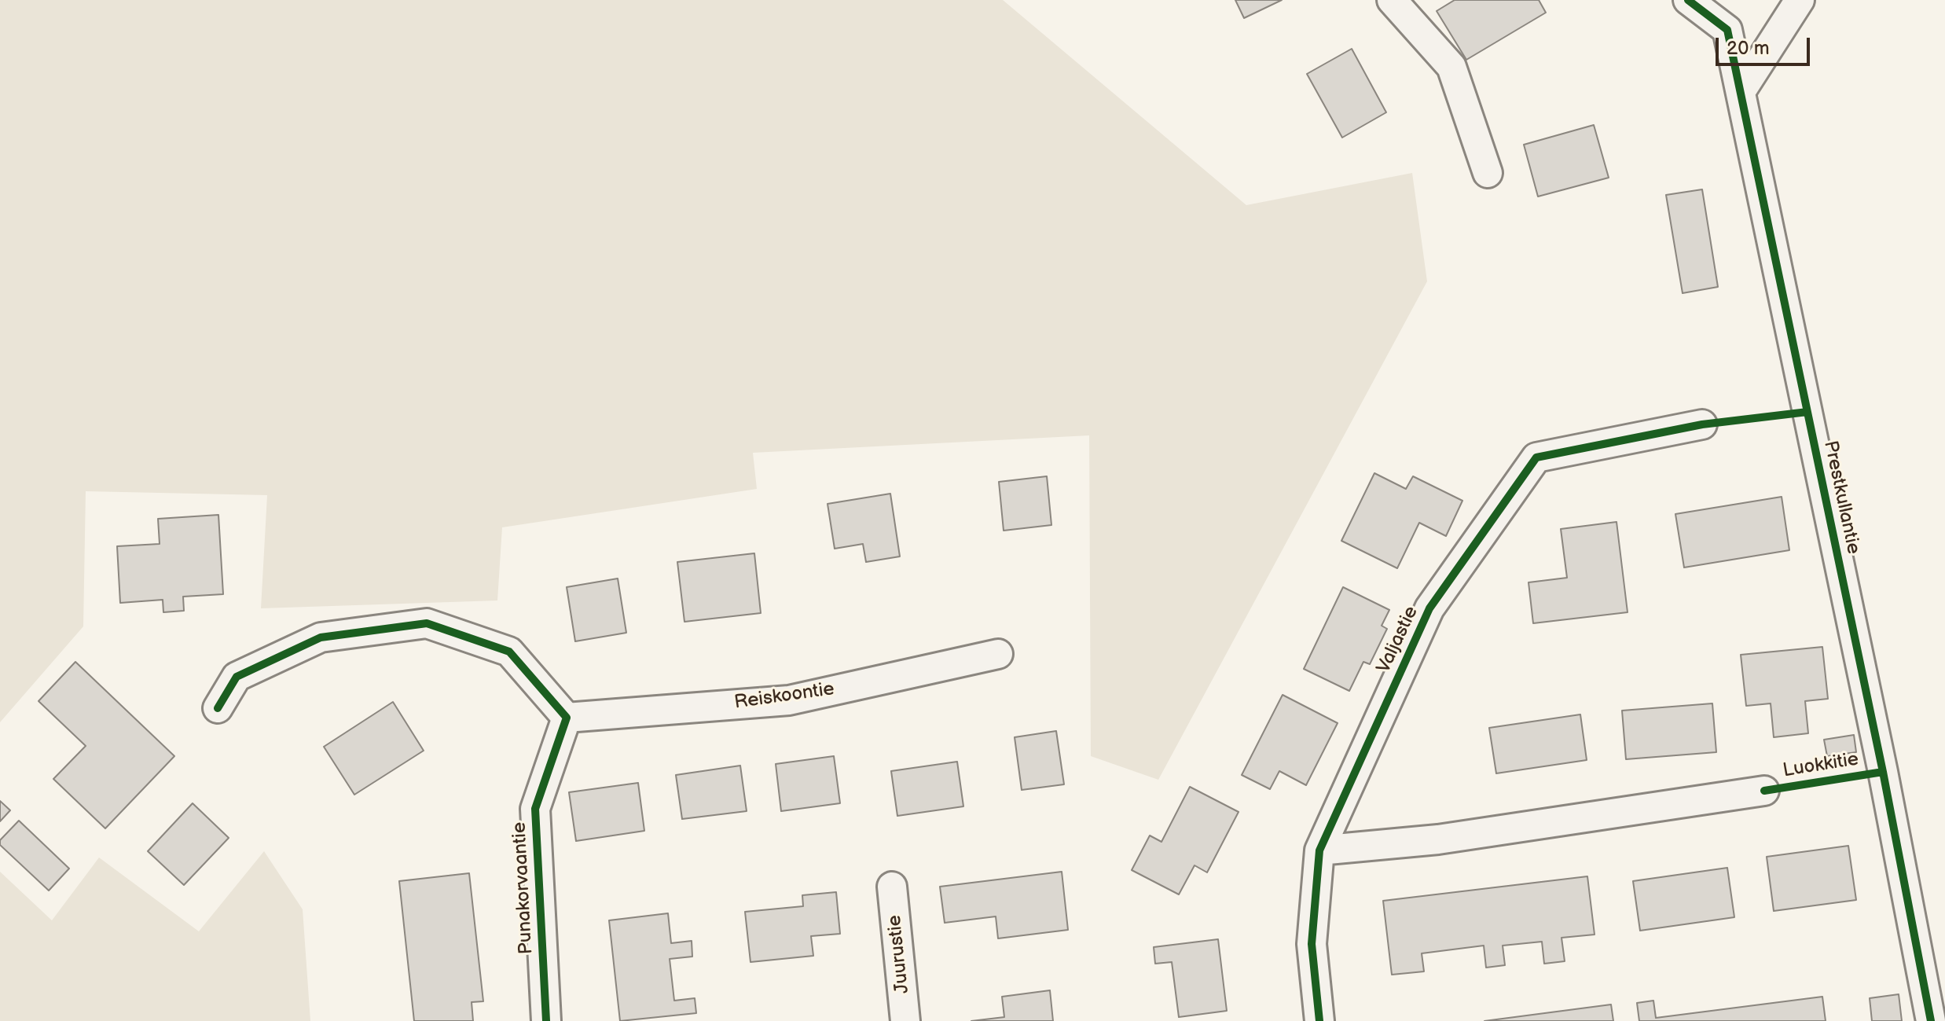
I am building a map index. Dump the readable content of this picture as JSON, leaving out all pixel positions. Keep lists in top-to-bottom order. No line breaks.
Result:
{"streets":{"street":["Prestkullantie","Valjastie","Reiskoontie","Luokkitie","Punakorvaantie","Juurustie"]},"crossings":[["Valjastie","Luokkitie"],["Reiskoontie","Punakorvaantie"]],"scale_bar":"20 m"}
